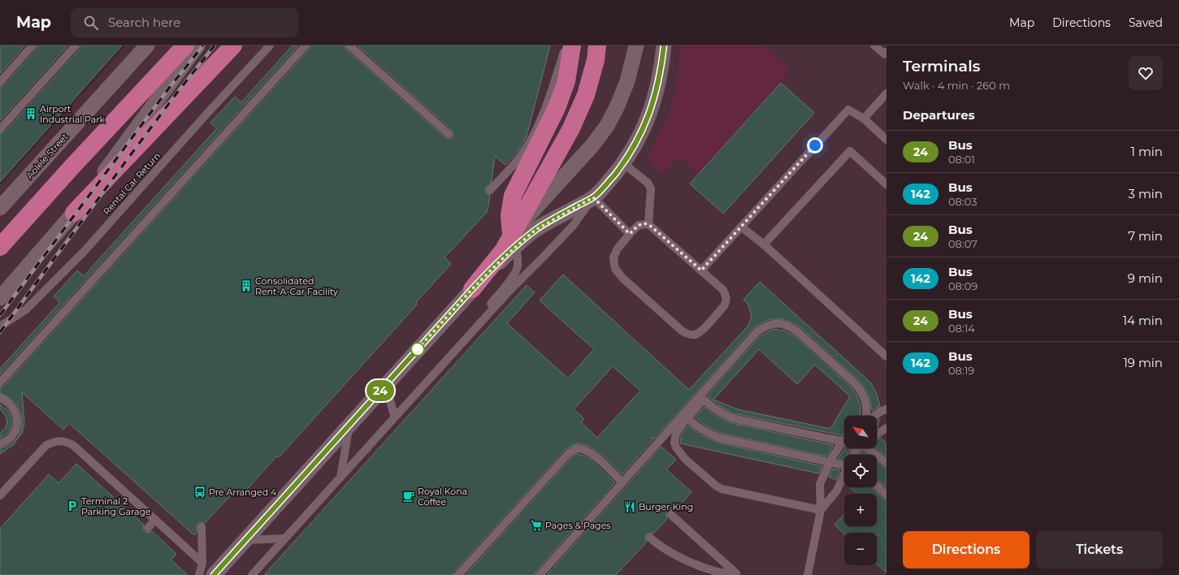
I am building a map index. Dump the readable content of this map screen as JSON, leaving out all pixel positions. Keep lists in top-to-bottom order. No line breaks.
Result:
{"streets":{"street":["Aolele Street"],"lane":["Rental Car Return"]},"places":{"building":["Airport Industrial Park","Consolidated Rent-A-Car Facility"],"bus stop":["Pre Arranged 4"],"cafe":["Royal Kona Coffee"],"parking":["Terminal 2 Parking Garage"],"restaurant":["Burger King"],"supermarket":["Pages & Pages"]},"lines":["bus line 24"],"north":"top left","page":{"header":"Map","search":"Search here","nav":["Map","Directions","Saved"],"on_map":"24","heading":[["Terminals","Walk · 4 min · 260 m"],"Departures"],"list":[{"mark":"24","name":"Bus","note":"08:01","value":"1 min"},{"mark":"142","name":"Bus","note":"08:03","value":"3 min"},{"mark":"24","name":"Bus","note":"08:07","value":"7 min"},{"mark":"142","name":"Bus","note":"08:09","value":"9 min"},{"mark":"24","name":"Bus","note":"08:14","value":"14 min"},{"mark":"142","name":"Bus","note":"08:19","value":"19 min"}],"map_buttons":["+","−"],"buttons":["Directions","Tickets"]}}
